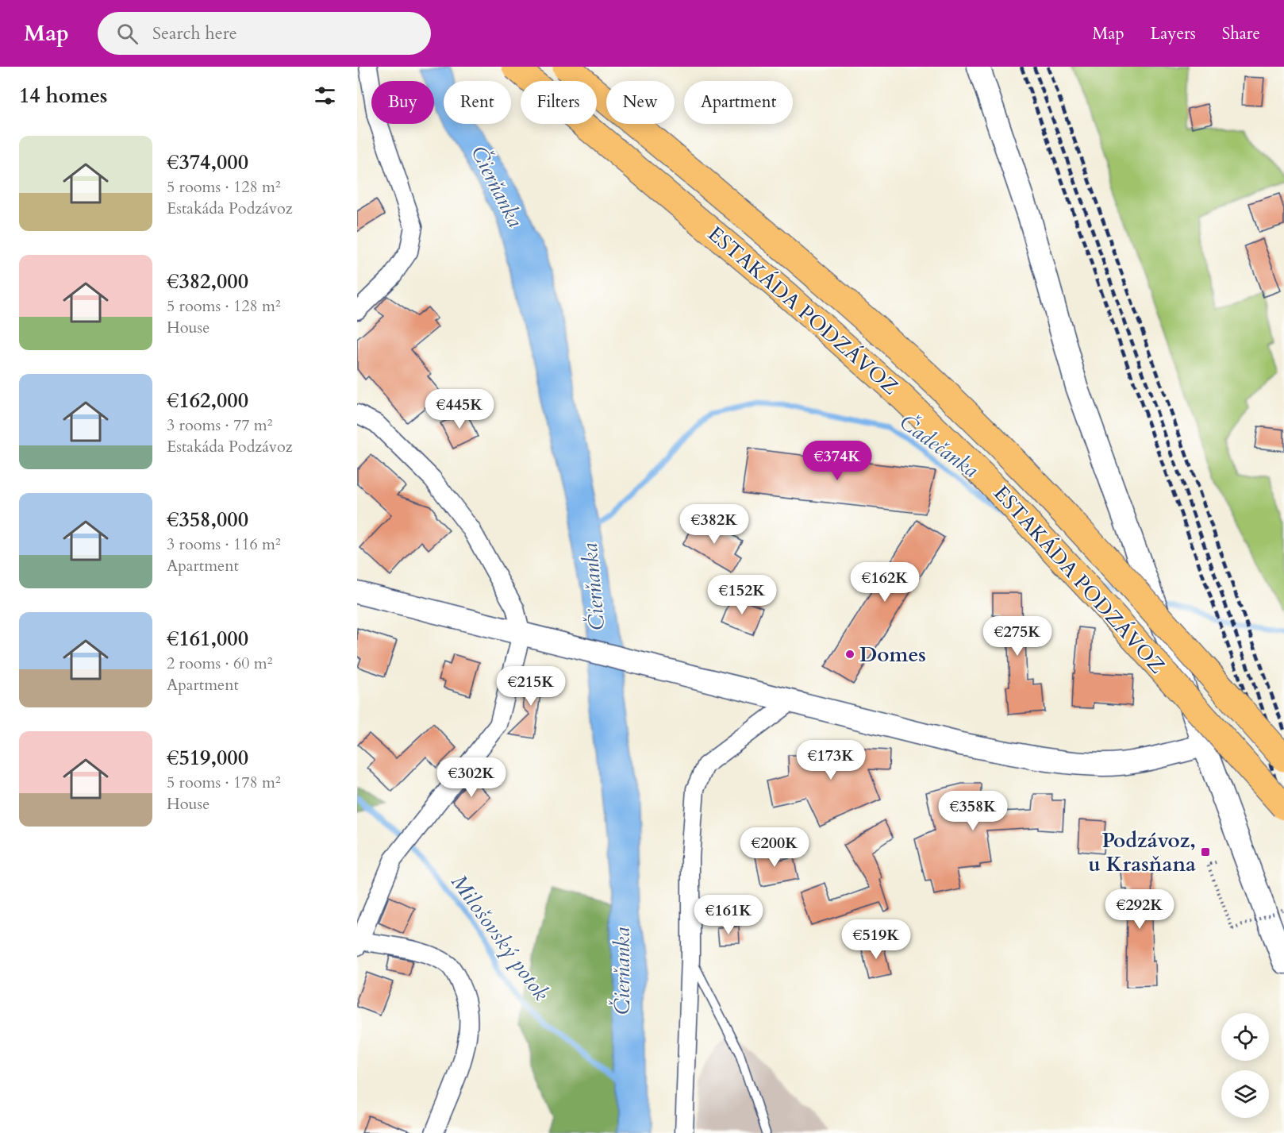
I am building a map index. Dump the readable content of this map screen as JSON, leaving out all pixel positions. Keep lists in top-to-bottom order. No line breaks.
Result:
{"streets":{"highway":["ESTAKÁDA PODZÁVOZ"]},"water":["Čierňanka","Čadečanka","Milošovský potok"],"places":{"other":["Domes"],"transit":["Podzávoz, u Krasňana"]},"page":{"header":"Map","search":"Search here","nav":["Map","Layers","Share"],"heading":"14 homes","chip":["Buy","Rent","Filters","New","Apartment"],"list":[{"name":"€374,000","note":"5 rooms · 128 m² · Estakáda Podzávoz"},{"name":"€382,000","note":"5 rooms · 128 m² · House"},{"name":"€162,000","note":"3 rooms · 77 m² · Estakáda Podzávoz"},{"name":"€358,000","note":"3 rooms · 116 m² · Apartment"},{"name":"€161,000","note":"2 rooms · 60 m² · Apartment"},{"name":"€519,000","note":"5 rooms · 178 m² · House"}],"price":["€445K","€374K","€382K","€162K","€152K","€275K","€215K","€173K","€302K","€358K","€200K","€292K","€161K","€519K"]}}
